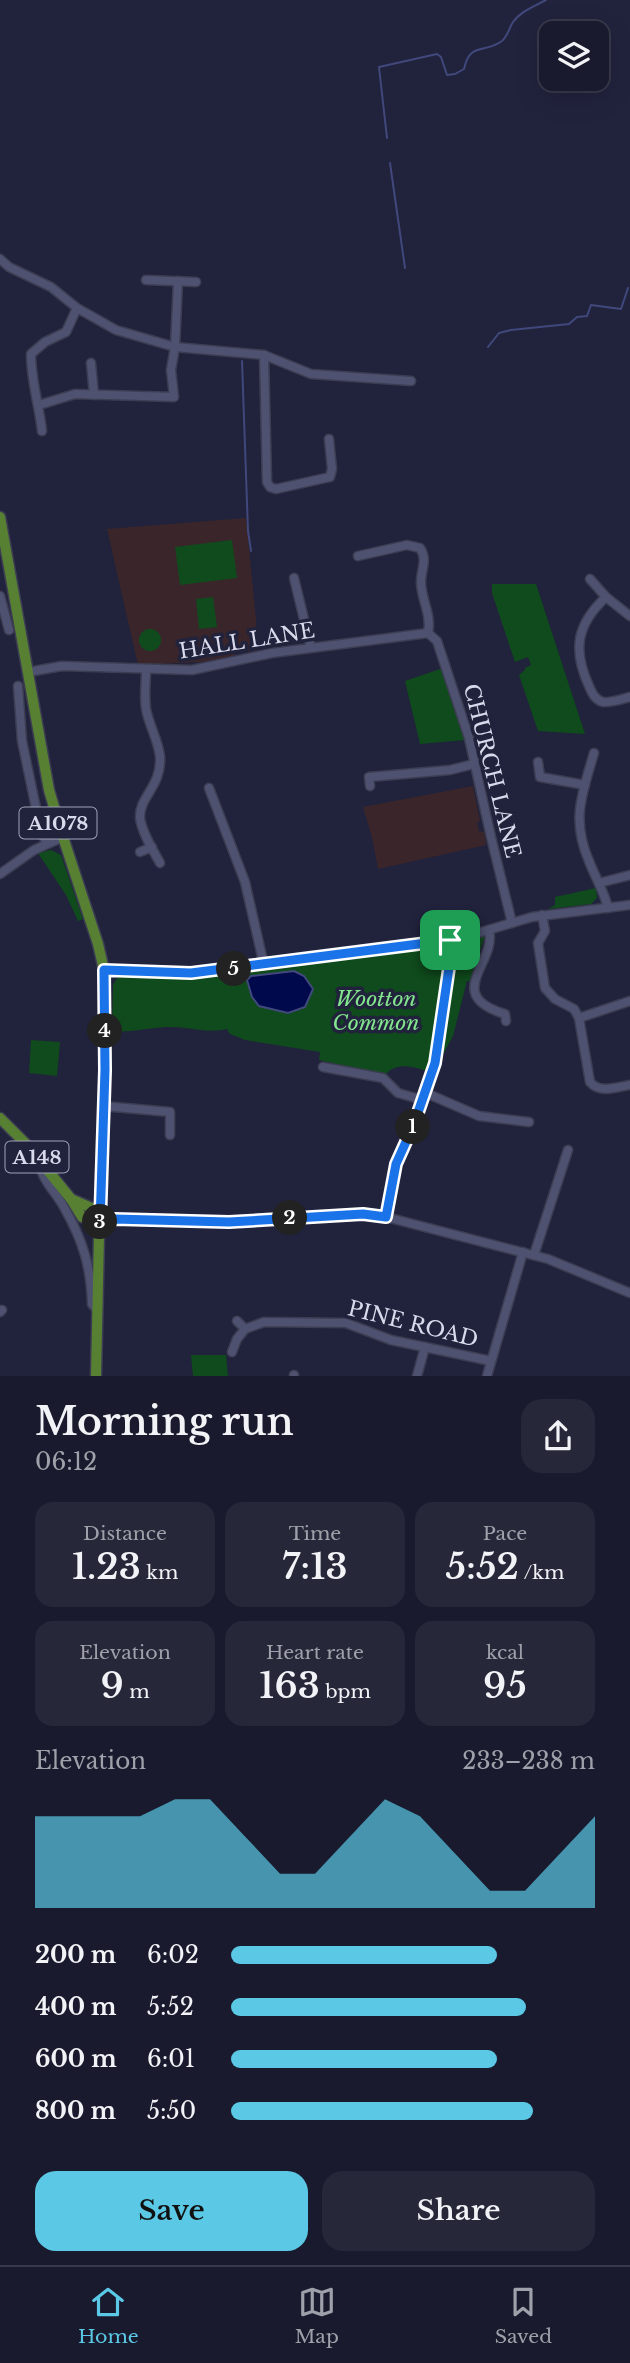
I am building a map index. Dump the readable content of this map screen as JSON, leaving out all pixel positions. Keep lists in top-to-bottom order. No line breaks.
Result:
{"streets":{"main road":["A1078","A148"],"street":["HALL LANE","CHURCH LANE","PINE ROAD"]},"crossings":[["HALL LANE","CHURCH LANE"],["HALL LANE","A1078"],["A1078","A148"]],"parks":["Wootton Common"],"page":{"pins":["5","4","1","2","3"],"heading":["Morning run","06:12"],"stats":[["Distance","1.23 km"],["Time","7:13"],["Pace","5:52 /km"],["Elevation","9 m"],["Heart rate","163 bpm"],["kcal","95"]],"chart":["Elevation","233–238 m"],"list":[{"name":"200 m","note":"6:02"},{"name":"400 m","note":"5:52"},{"name":"600 m","note":"6:01"},{"name":"800 m","note":"5:50"}],"buttons":["Save","Share"],"tabs":["Home","Map","Saved"]}}
